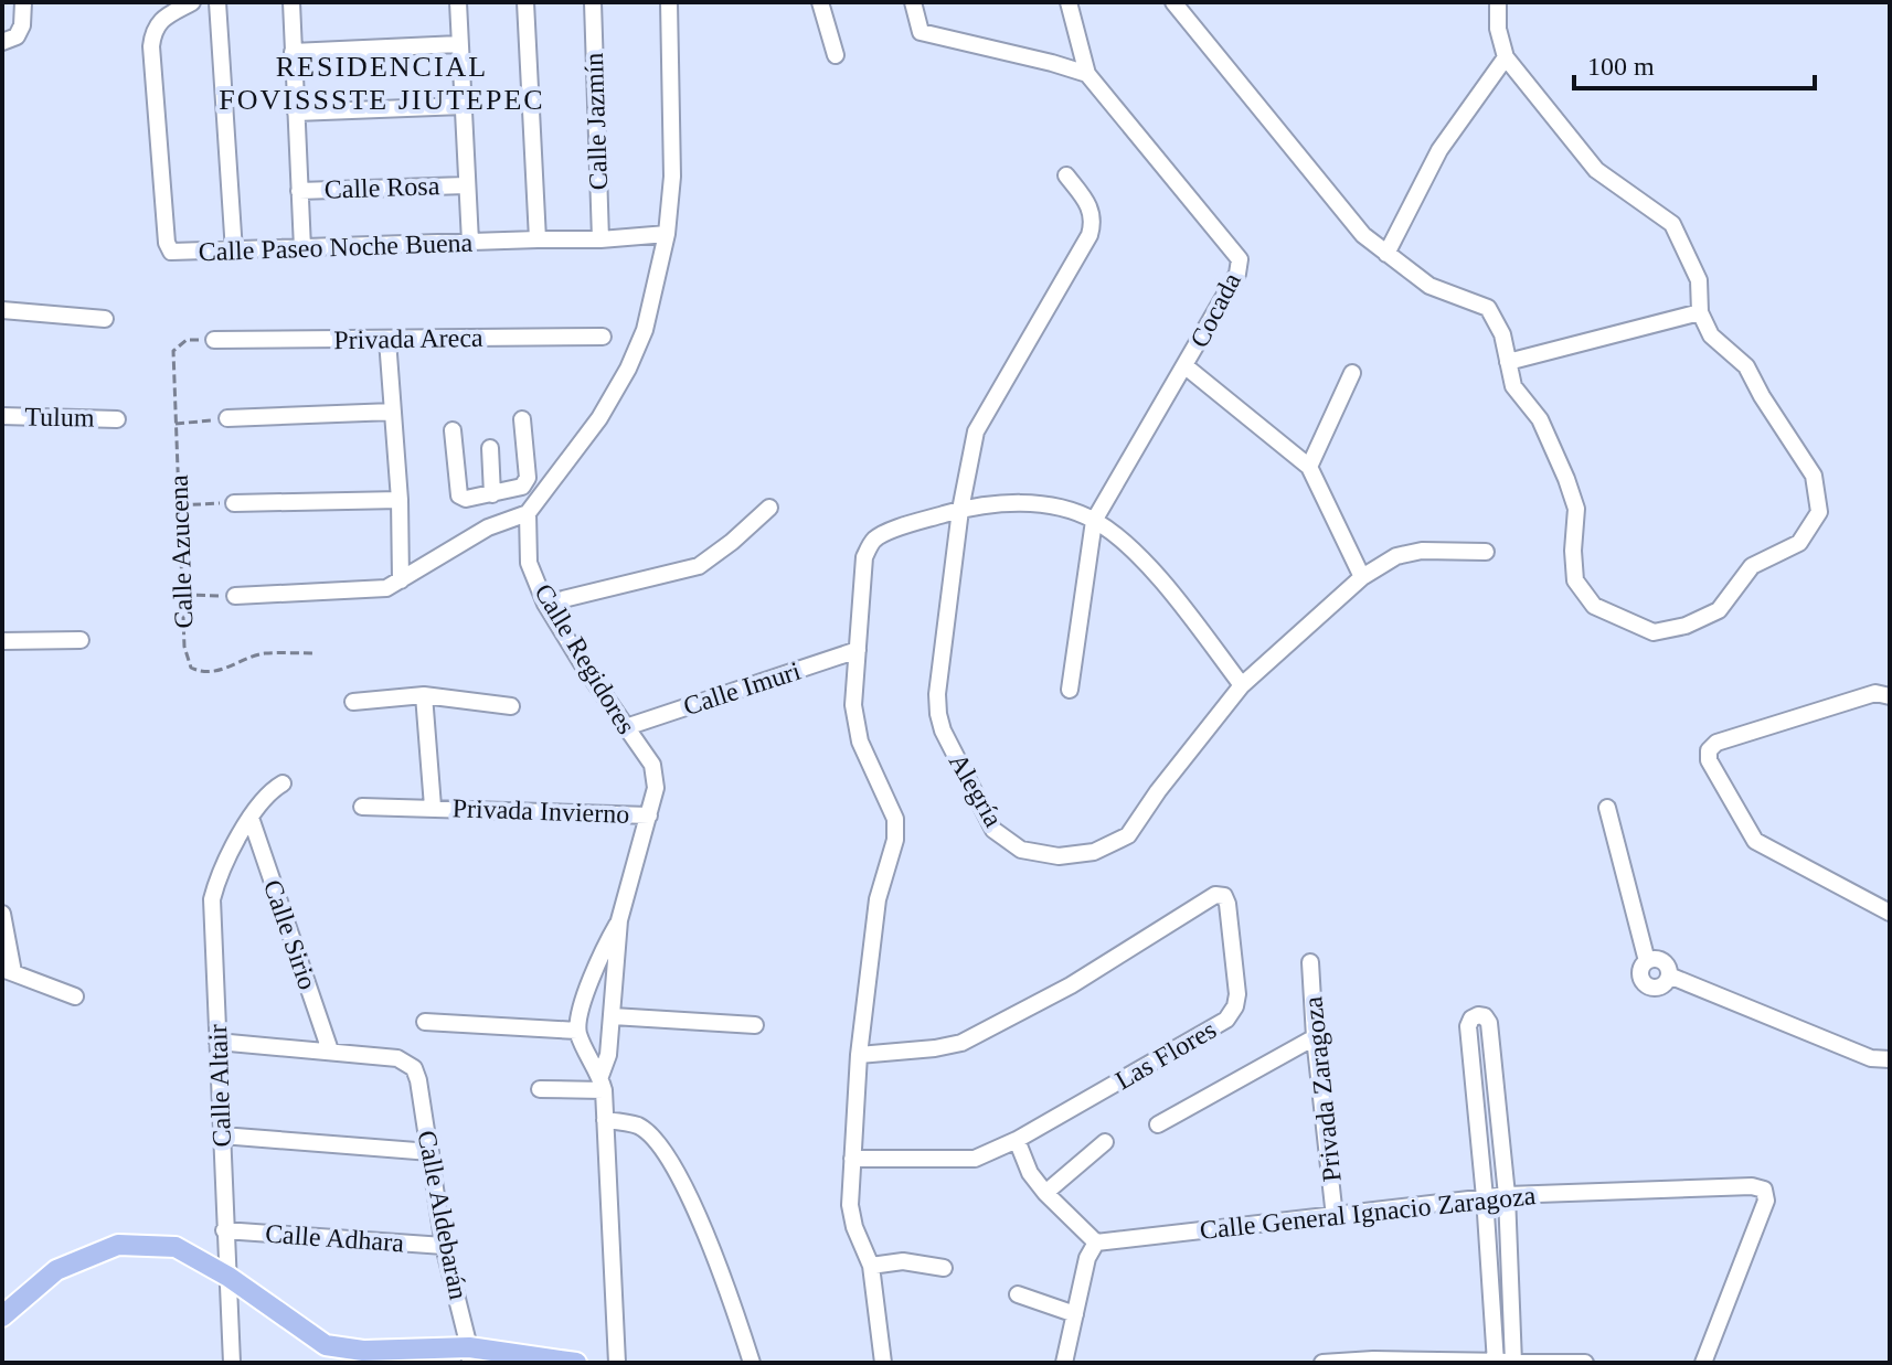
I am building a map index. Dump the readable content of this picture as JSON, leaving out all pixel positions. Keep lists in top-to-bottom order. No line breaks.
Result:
{"streets":{"street":["Calle Jazmín","Calle Rosa","Calle Paseo Noche Buena","Cocada","Privada Areca","Tulum","Calle Regidores","Calle Imuri","Alegría","Privada Invierno","Calle Sirio","Las Flores","Calle Altair","Privada Zaragoza","Calle General Ignacio Zaragoza","Calle Aldebarán","Calle Adhara"],"path":["Calle Azucena"]},"crossings":[["Calle Jazmín","Calle Paseo Noche Buena"],["Privada Areca","Calle Azucena"],["Calle Regidores","Calle Imuri"],["Calle Regidores","Privada Invierno"],["Calle Sirio","Calle Altair"],["Calle Sirio","Calle Aldebarán"],["Calle Altair","Calle Adhara"],["Privada Zaragoza","Calle General Ignacio Zaragoza"],["Calle Aldebarán","Calle Adhara"]],"districts":["RESIDENCIAL FOVISSSTE JIUTEPEC"],"scale_bar":"100 m"}
